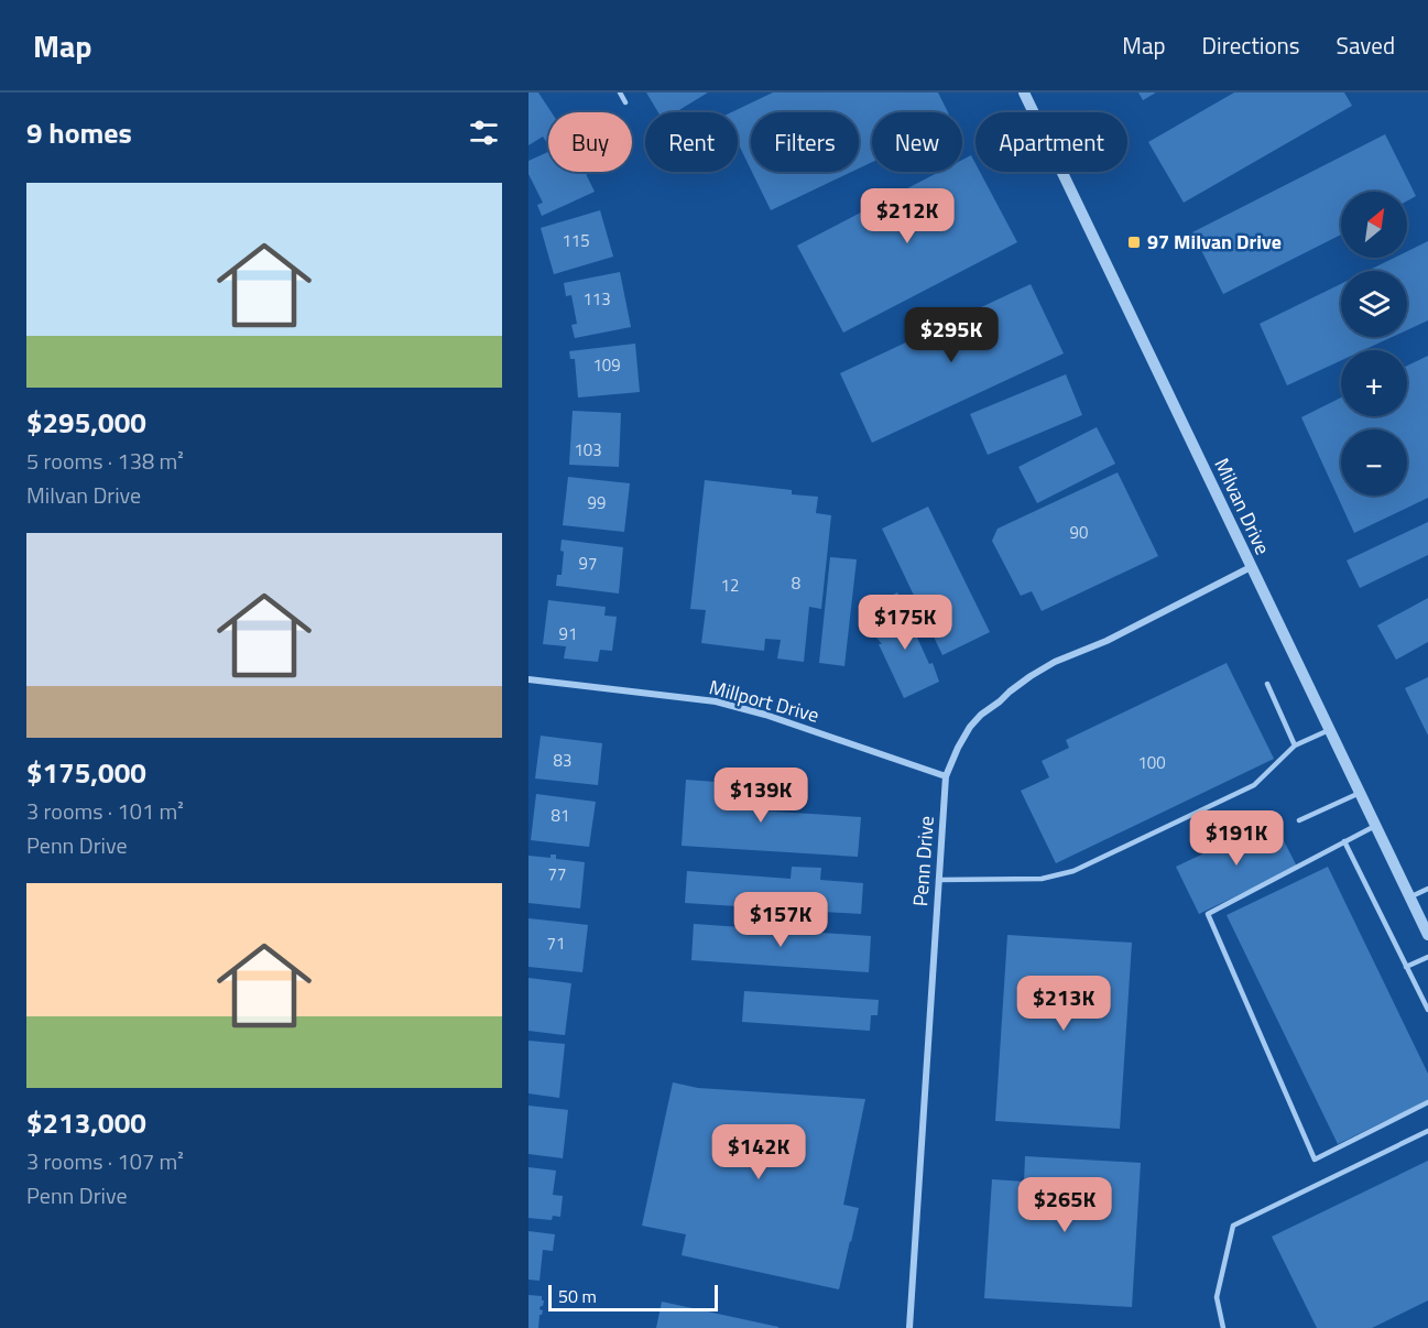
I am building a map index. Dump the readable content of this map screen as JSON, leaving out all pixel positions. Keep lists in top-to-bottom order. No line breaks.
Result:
{"streets":{"street":["Milvan Drive","Millport Drive","Penn Drive"]},"crossings":[["Milvan Drive","Penn Drive"],["Millport Drive","Penn Drive"]],"places":{"transit":["97 Milvan Drive"]},"house_numbers":["115","113","109","103","99","90","97","8","12","91","83","100","81","77","71"],"scale_bar":"50 m","north":"top right","page":{"header":"Map","nav":["Map","Directions","Saved"],"heading":"9 homes","chip":["Buy","Rent","Filters","New","Apartment"],"list":[{"name":"$295,000","note":"5 rooms · 138 m² · Milvan Drive"},{"name":"$175,000","note":"3 rooms · 101 m² · Penn Drive"},{"name":"$213,000","note":"3 rooms · 107 m² · Penn Drive"}],"price":["$212K","$295K","$175K","$139K","$191K","$157K","$213K","$142K","$265K"],"map_buttons":["+","−"],"scale":"50 m"}}
